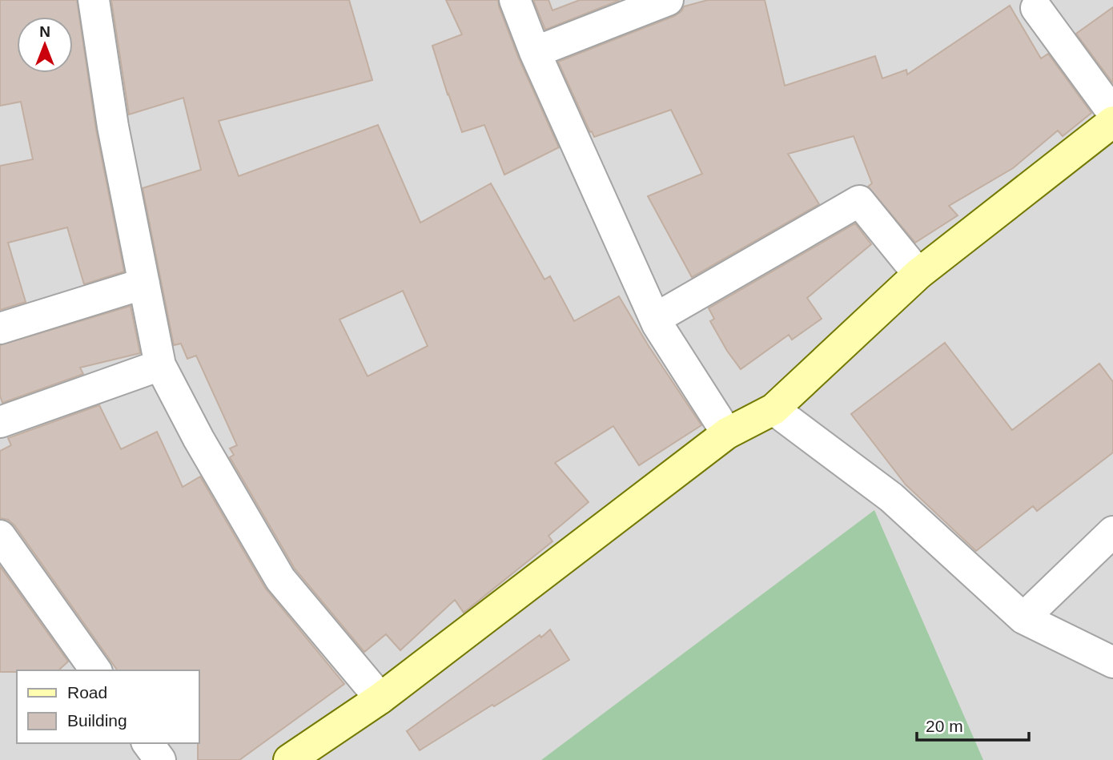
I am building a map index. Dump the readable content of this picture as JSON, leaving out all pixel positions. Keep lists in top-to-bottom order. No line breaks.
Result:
{"legend":["Road","Building"],"scale_bar":"20 m","north":"top"}
